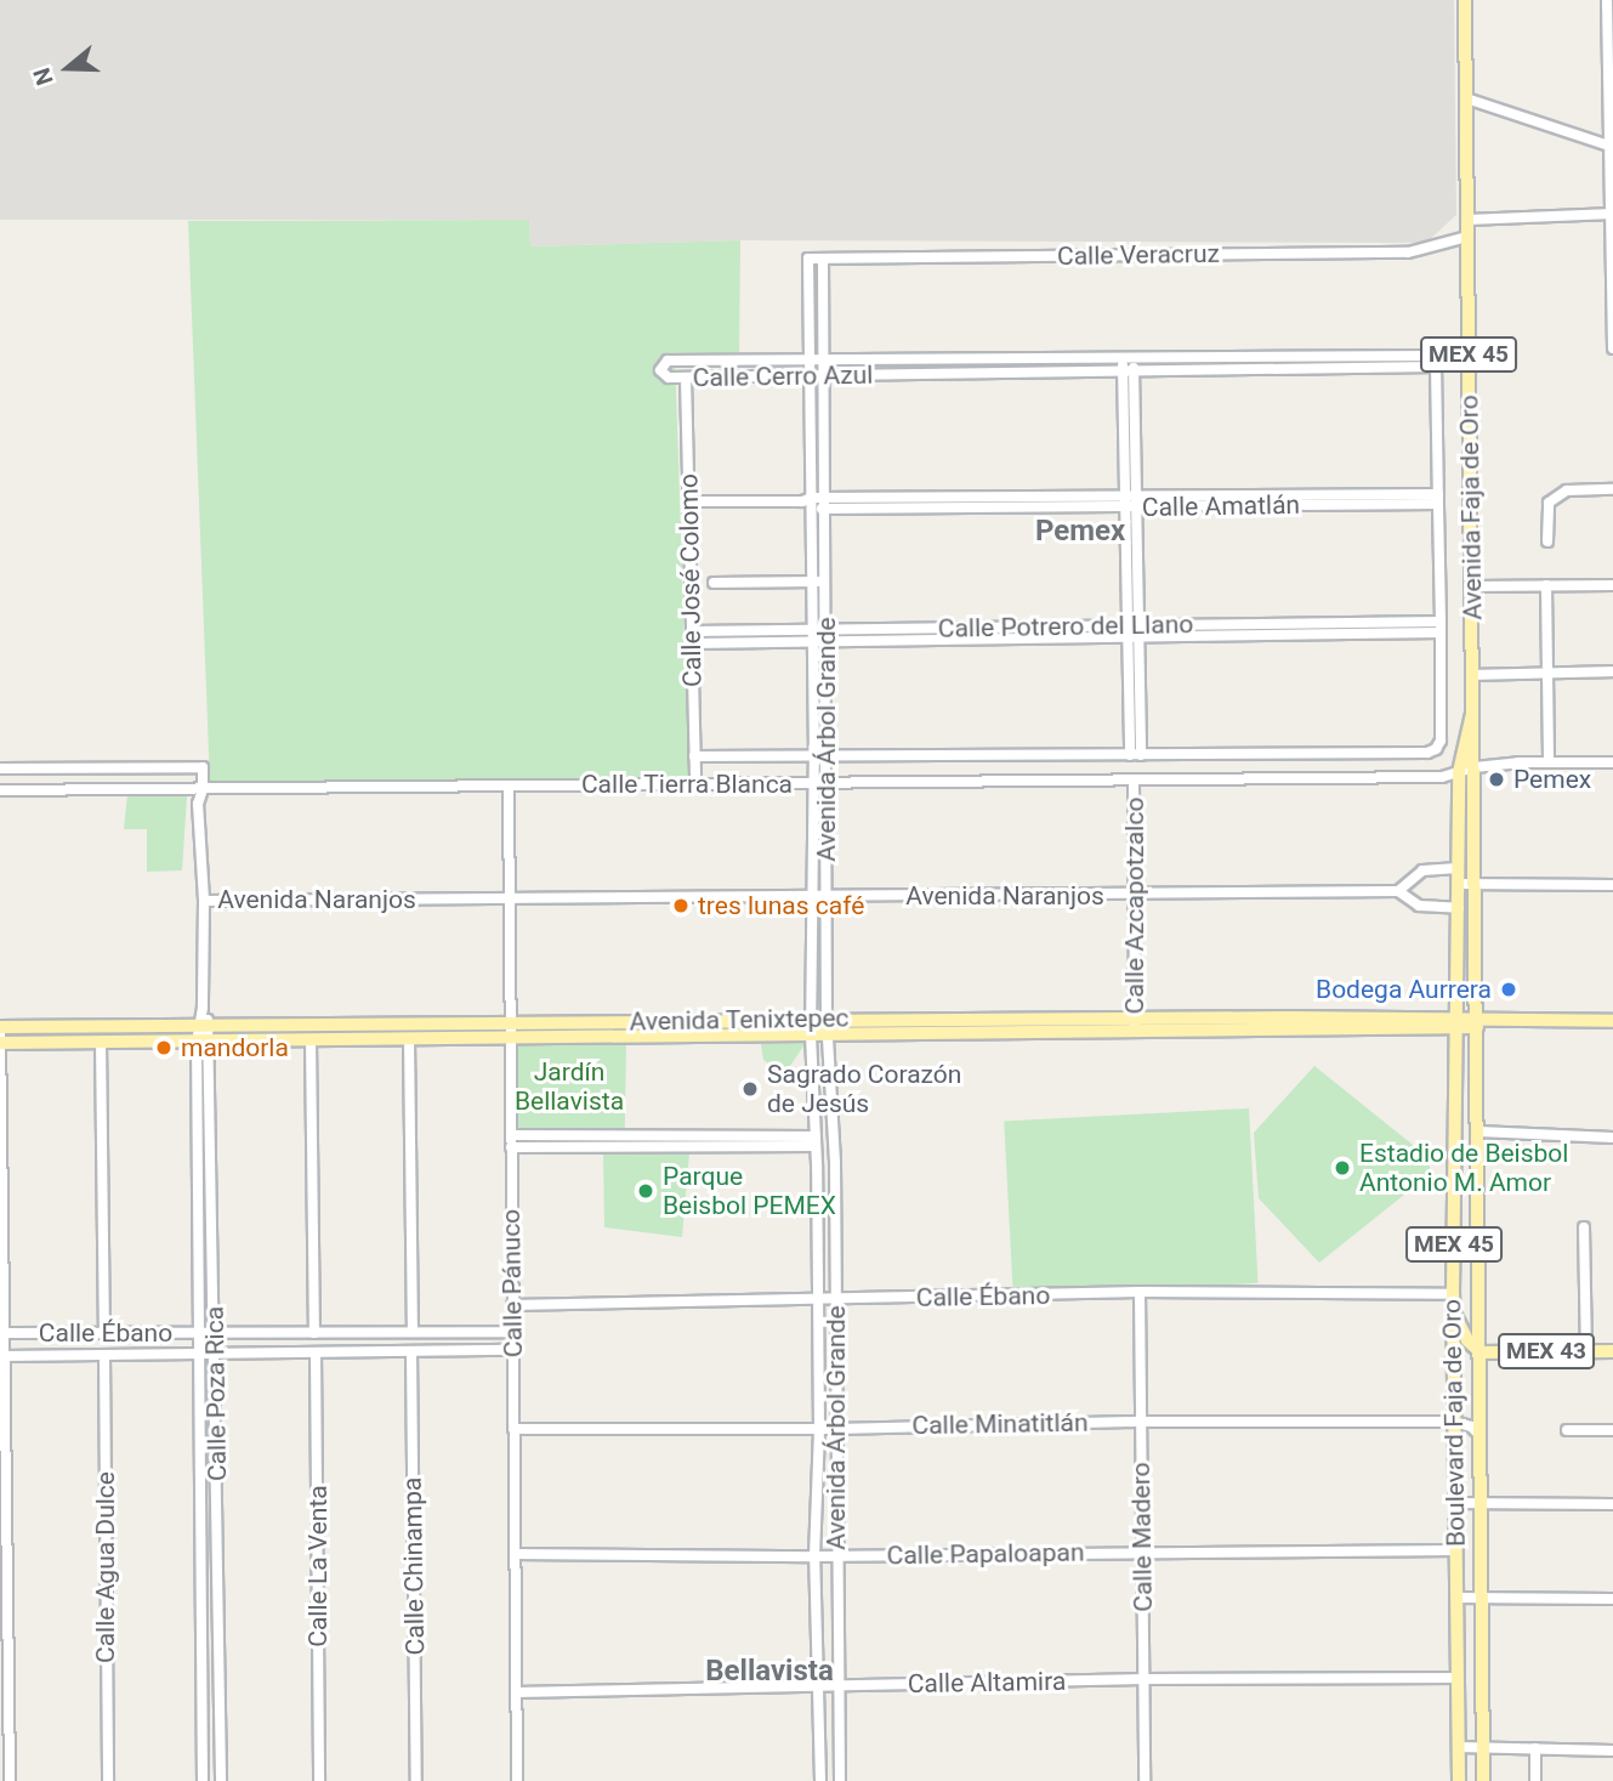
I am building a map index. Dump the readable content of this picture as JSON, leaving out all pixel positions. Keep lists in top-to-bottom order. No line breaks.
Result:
{"streets":{"main road":["MEX 45","Avenida Faja de Oro","Avenida Tenixtepec","MEX 43","Boulevard Faja de Oro"],"street":["Calle Veracruz","Calle Cerro Azul","Calle Amatlán","Calle José Colomo","Calle Potrero del Llano","Avenida Árbol Grande","Calle Tierra Blanca","Avenida Naranjos","Calle Azcapotzalco","Calle Pánuco","Calle Ébano","Calle Poza Rica","Calle Minatitlán","Calle Madero","Calle Papaloapan","Calle La Venta","Calle Chinampa","Calle Agua Dulce","Calle Altamira"]},"crossings":[["Calle Veracruz","Avenida Faja de Oro"],["Calle Veracruz","Avenida Árbol Grande"],["Calle Cerro Azul","Calle Amatlán"],["Calle Cerro Azul","Calle José Colomo"],["Calle Cerro Azul","Avenida Árbol Grande"],["Calle Amatlán","Calle José Colomo"],["Calle Amatlán","Avenida Árbol Grande"],["Avenida Faja de Oro","Boulevard Faja de Oro"],["Calle José Colomo","Calle Potrero del Llano"],["Calle José Colomo","Calle Tierra Blanca"],["Calle Potrero del Llano","Avenida Árbol Grande"],["Avenida Árbol Grande","Calle Tierra Blanca"],["Avenida Árbol Grande","Avenida Naranjos"],["Avenida Árbol Grande","Avenida Tenixtepec"],["Avenida Árbol Grande","Calle Ébano"],["Avenida Árbol Grande","Calle Minatitlán"],["Avenida Árbol Grande","Calle Papaloapan"],["Avenida Árbol Grande","Calle Altamira"],["Calle Tierra Blanca","Calle Azcapotzalco"],["Calle Tierra Blanca","Calle Pánuco"],["Calle Tierra Blanca","Calle Poza Rica"],["Calle Tierra Blanca","Boulevard Faja de Oro"],["Avenida Naranjos","Calle Azcapotzalco"],["Avenida Naranjos","Calle Pánuco"],["Avenida Naranjos","Calle Poza Rica"],["Avenida Naranjos","Boulevard Faja de Oro"],["Calle Azcapotzalco","Avenida Tenixtepec"],["Avenida Tenixtepec","Calle Pánuco"],["Avenida Tenixtepec","Calle Poza Rica"],["Avenida Tenixtepec","Boulevard Faja de Oro"],["Calle Pánuco","Calle Ébano"],["Calle Pánuco","Calle Minatitlán"],["Calle Pánuco","Calle Papaloapan"],["Calle Pánuco","Calle Altamira"],["Calle Ébano","Calle Poza Rica"],["Calle Ébano","Boulevard Faja de Oro"],["Calle Ébano","Calle Madero"],["Calle Ébano","Calle La Venta"],["Calle Ébano","Calle Chinampa"],["Calle Ébano","Calle Agua Dulce"],["MEX 43","Boulevard Faja de Oro"],["Boulevard Faja de Oro","Calle Minatitlán"],["Boulevard Faja de Oro","Calle Papaloapan"],["Boulevard Faja de Oro","Calle Altamira"],["Calle Minatitlán","Calle Madero"],["Calle Madero","Calle Papaloapan"],["Calle Madero","Calle Altamira"]],"districts":["Pemex","Bellavista"],"parks":["Jardín Bellavista"],"places":["Pemex","tres lunas café","Bodega Aurrera","mandorla","Sagrado Corazón de Jesús","Estadio de Beisbol Antonio M. Amor","Parque Beisbol PEMEX"],"north":"left"}
